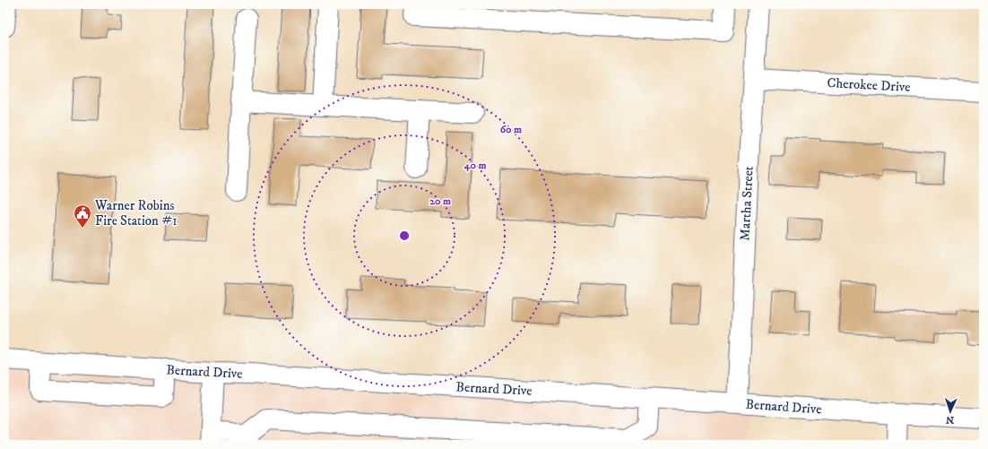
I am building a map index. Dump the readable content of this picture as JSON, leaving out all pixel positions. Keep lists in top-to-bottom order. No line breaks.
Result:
{"streets":{"street":["Cherokee Drive","Martha Street","Bernard Drive"]},"crossings":[["Cherokee Drive","Martha Street"],["Martha Street","Bernard Drive"]],"places":{"public building":["Warner Robins Fire Station #1"]},"north":"bottom","rings":["60 m","40 m","20 m"]}
